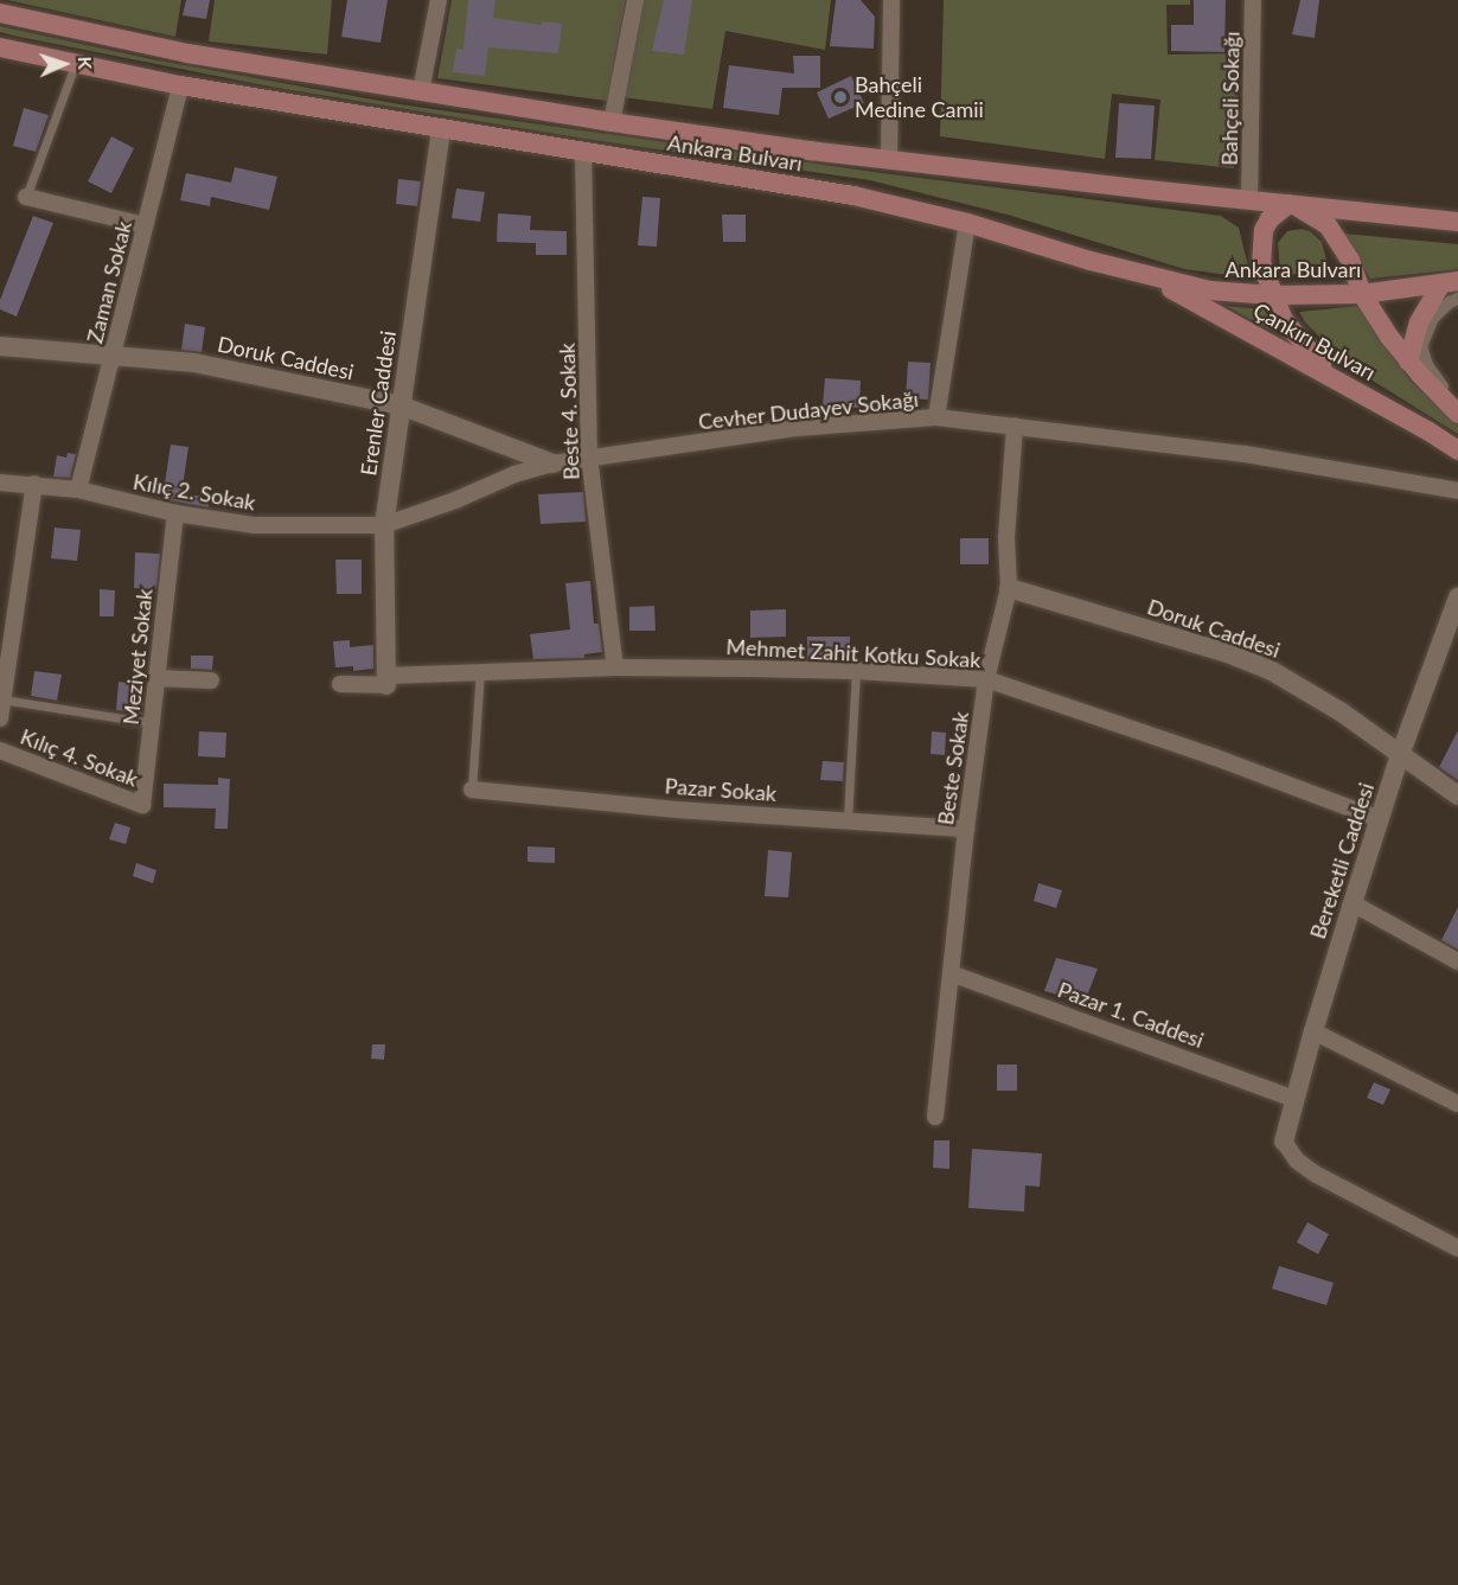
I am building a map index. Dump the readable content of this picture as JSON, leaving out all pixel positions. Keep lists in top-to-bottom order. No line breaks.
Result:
{"streets":{"main road":["Ankara Bulvarı","Çankırı Bulvarı"],"street":["Bahçeli Sokağı","Zaman Sokak","Doruk Caddesi","Erenler Caddesi","Cevher Dudayev Sokağı","Beste 4. Sokak","Kılıç 2. Sokak","Mehmet Zahit Kotku Sokak","Meziyet Sokak","Kılıç 4. Sokak","Beste Sokak","Pazar Sokak","Bereketli Caddesi","Pazar 1. Caddesi"]},"crossings":[["Bahçeli Sokağı","Ankara Bulvarı"],["Ankara Bulvarı","Zaman Sokak"],["Ankara Bulvarı","Çankırı Bulvarı"],["Ankara Bulvarı","Erenler Caddesi"],["Ankara Bulvarı","Beste 4. Sokak"],["Zaman Sokak","Doruk Caddesi"],["Zaman Sokak","Kılıç 2. Sokak"],["Doruk Caddesi","Erenler Caddesi"],["Doruk Caddesi","Cevher Dudayev Sokağı"],["Doruk Caddesi","Beste Sokak"],["Doruk Caddesi","Bereketli Caddesi"],["Erenler Caddesi","Cevher Dudayev Sokağı"],["Erenler Caddesi","Kılıç 2. Sokak"],["Erenler Caddesi","Mehmet Zahit Kotku Sokak"],["Cevher Dudayev Sokağı","Beste 4. Sokak"],["Cevher Dudayev Sokağı","Kılıç 2. Sokak"],["Cevher Dudayev Sokağı","Beste Sokak"],["Beste 4. Sokak","Mehmet Zahit Kotku Sokak"],["Kılıç 2. Sokak","Meziyet Sokak"],["Mehmet Zahit Kotku Sokak","Beste Sokak"],["Mehmet Zahit Kotku Sokak","Bereketli Caddesi"],["Meziyet Sokak","Kılıç 4. Sokak"],["Beste Sokak","Pazar Sokak"],["Beste Sokak","Pazar 1. Caddesi"],["Bereketli Caddesi","Pazar 1. Caddesi"]],"places":["Bahçeli Medine Camii"],"north":"right"}
